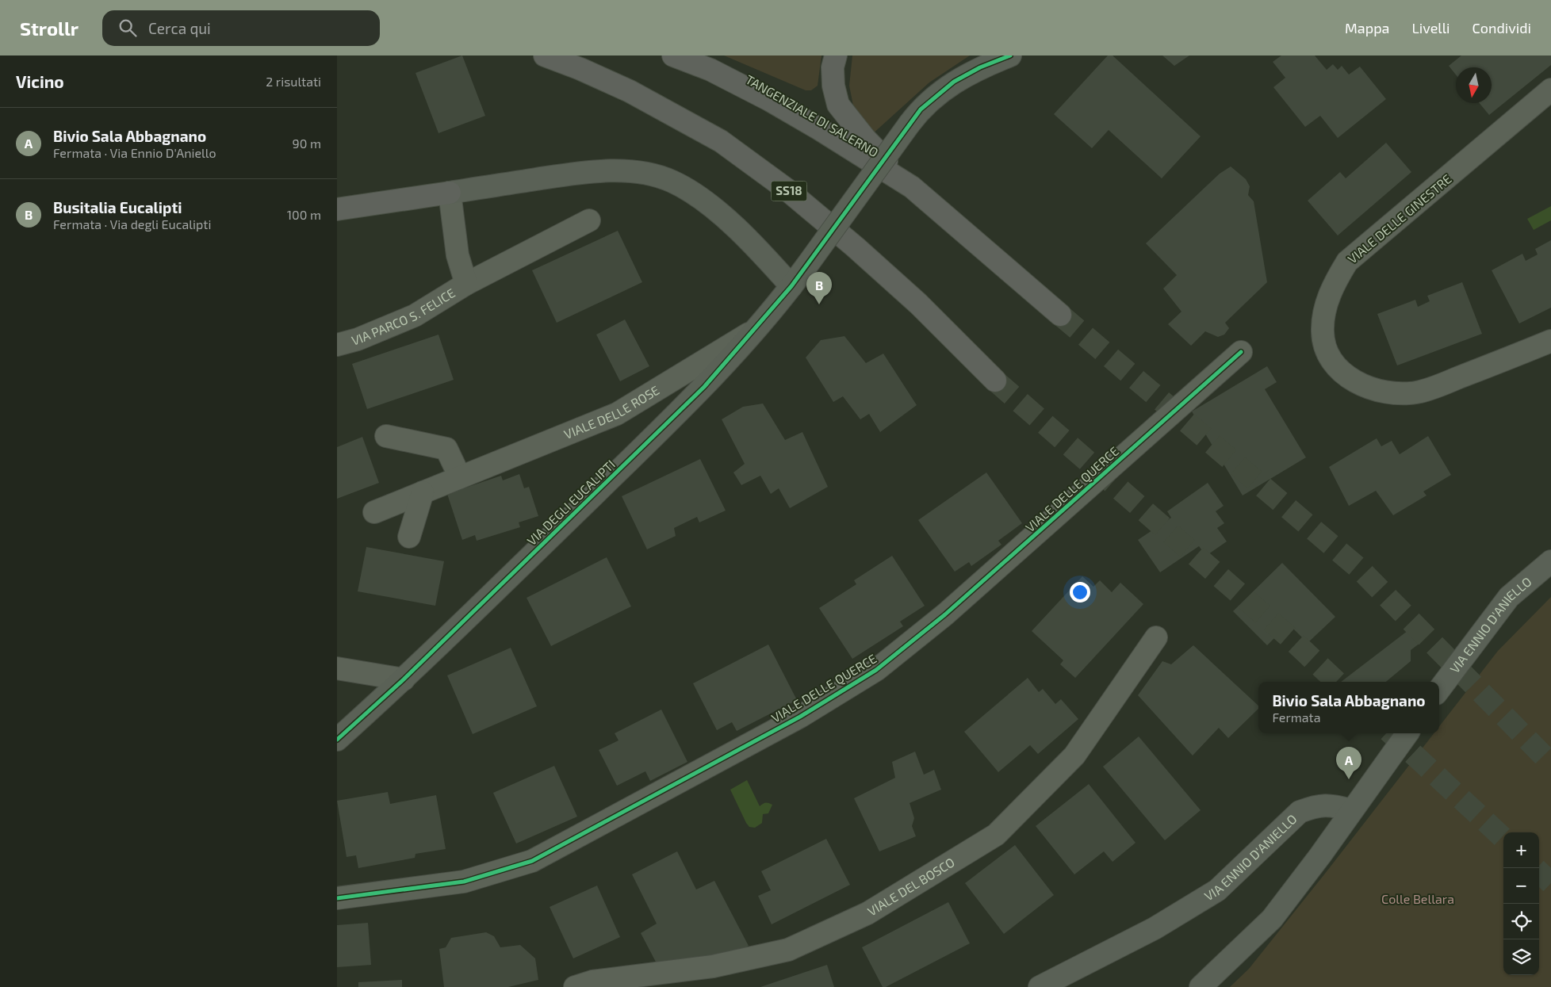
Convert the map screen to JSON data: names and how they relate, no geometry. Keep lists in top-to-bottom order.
{
  "streets": {
    "highway": ["TANGENZIALE DI SALERNO", "SS18"],
    "street": [
      "VIALE DELLE GINESTRE",
      "VIA PARCO S. FELICE",
      "VIALE DELLE ROSE",
      "VIALE DELLE QUERCE",
      "VIA DEGLI EUCALIPTI",
      "VIA ENNIO D'ANIELLO",
      "VIALE DEL BOSCO"
    ]
  },
  "crossings": [
    ["VIALE DELLE ROSE", "VIA DEGLI EUCALIPTI"]
  ],
  "parks": ["Colle Bellara"],
  "north": "bottom",
  "page": {
    "header": "Strollr",
    "search": "Cerca qui",
    "nav": ["Mappa", "Livelli", "Condividi"],
    "heading": ["Vicino", "2 risultati"],
    "list": [
      {
        "mark": "A",
        "name": "Bivio Sala Abbagnano",
        "note": "Fermata · Via Ennio D'Aniello",
        "value": "90 m"
      },
      {
        "mark": "B",
        "name": "Busitalia Eucalipti",
        "note": "Fermata · Via degli Eucalipti",
        "value": "100 m"
      }
    ],
    "pins": ["B", "A"],
    "popup": ["Bivio Sala Abbagnano", "Fermata"],
    "map_buttons": ["+", "−"]
  }
}
